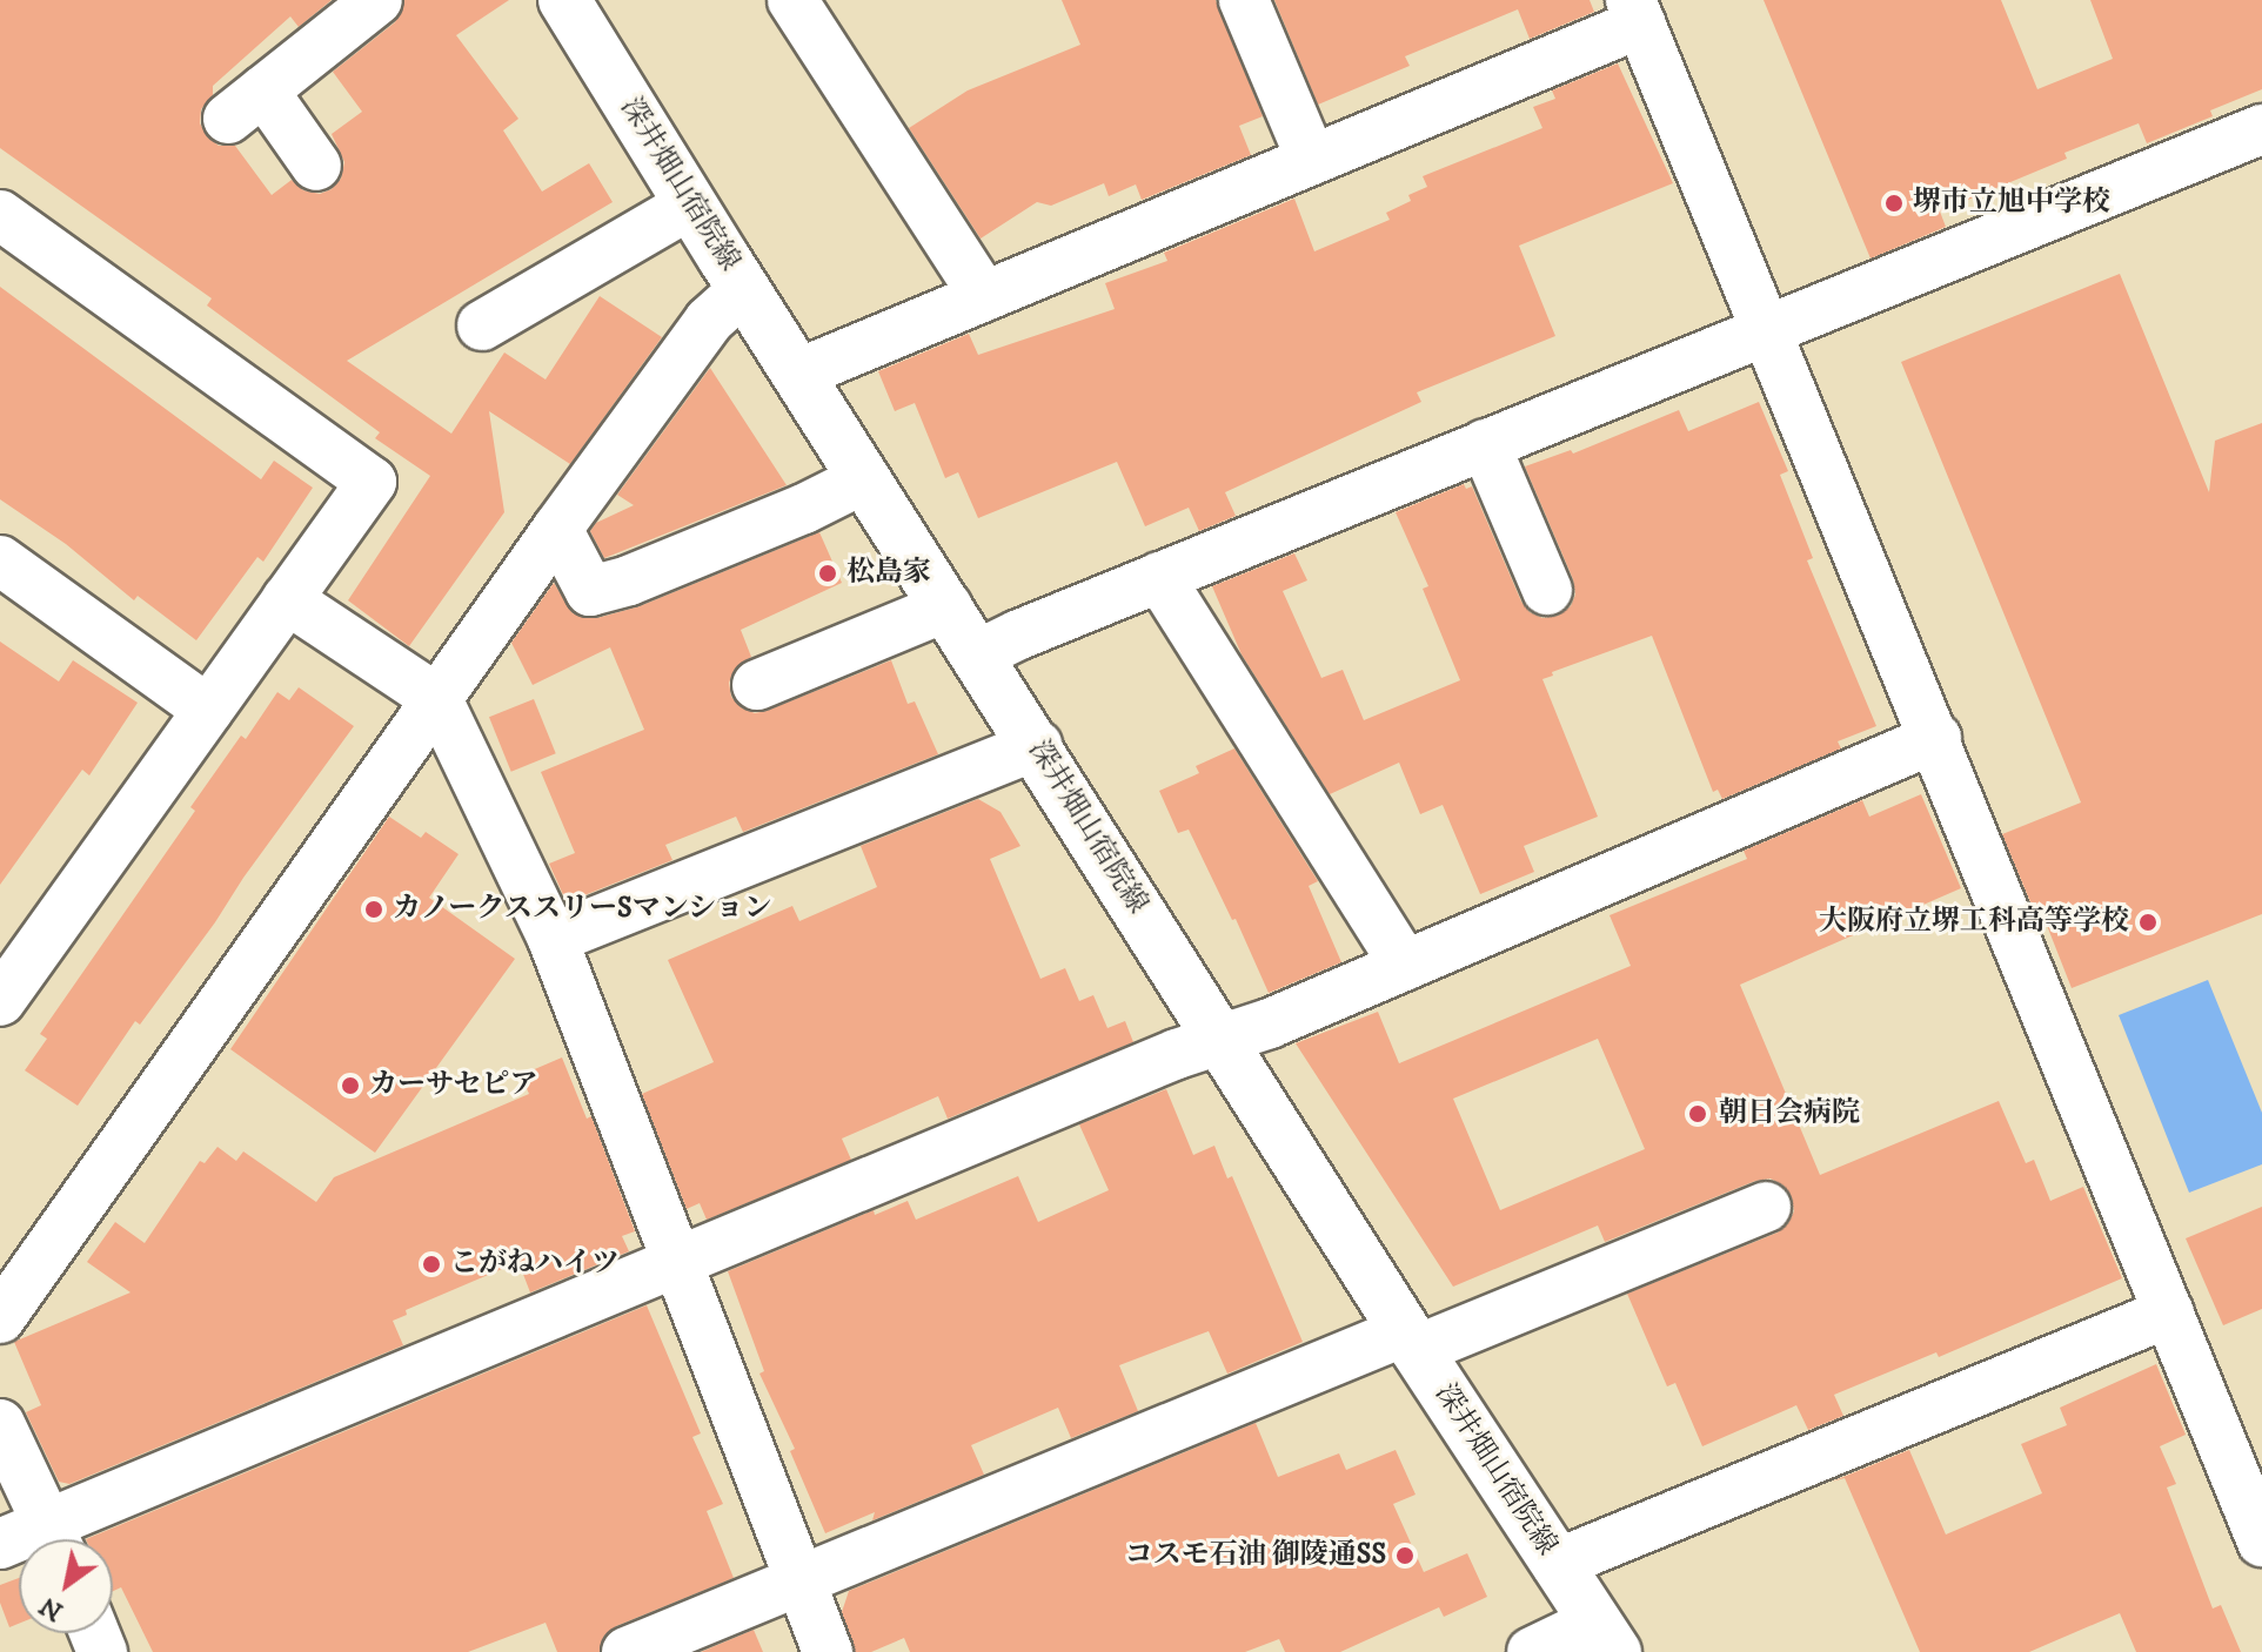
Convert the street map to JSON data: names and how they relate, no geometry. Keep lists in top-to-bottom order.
{
  "streets": {
    "main road": ["深井畑山宿院線"]
  },
  "places": [
    "堺市立旭中学校",
    "松島家",
    "カノークススリーSマンション",
    "大阪府立堺工科高等学校",
    "カーサセピア",
    "朝日会病院",
    "こがねハイツ",
    "コスモ石油 御陵通SS"
  ],
  "north": "bottom left"
}
